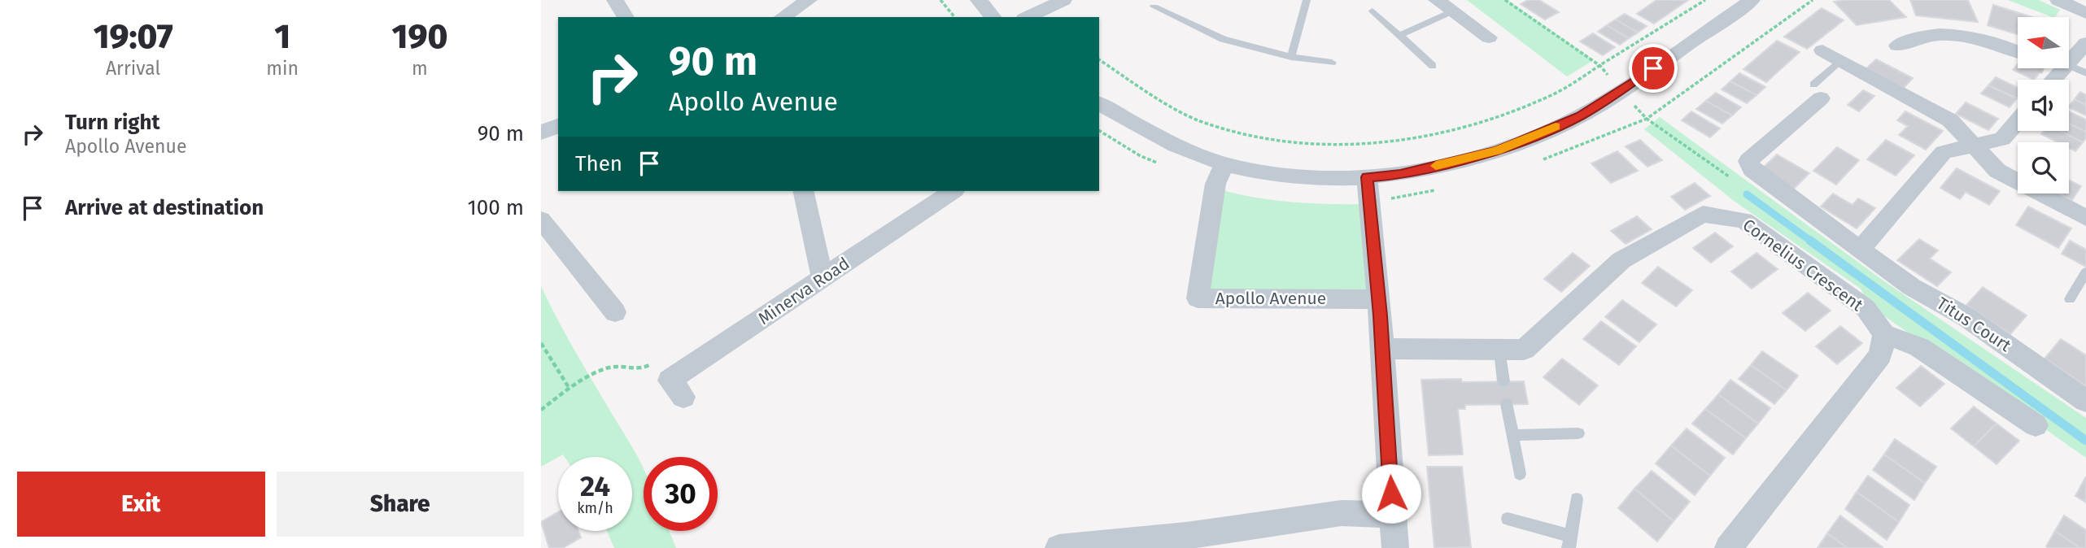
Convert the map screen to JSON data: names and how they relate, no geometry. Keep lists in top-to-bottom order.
{
  "streets": {
    "street": [
      "Cornelius Crescent",
      "Minerva Road",
      "Apollo Avenue",
      "Titus Court"
    ]
  },
  "north": "left",
  "page": {
    "eta": [
      "19:07",
      "Arrival",
      "1",
      "min",
      "190",
      "m"
    ],
    "turn": ["90 m", "Apollo Avenue"],
    "list": [
      {
        "name": "Turn right",
        "note": "Apollo Avenue",
        "value": "90 m"
      },
      {
        "name": "Arrive at destination",
        "value": "100 m"
      }
    ],
    "then": "Then",
    "speed": "24 km/h",
    "limit": "30",
    "buttons": ["Exit", "Share"]
  }
}
